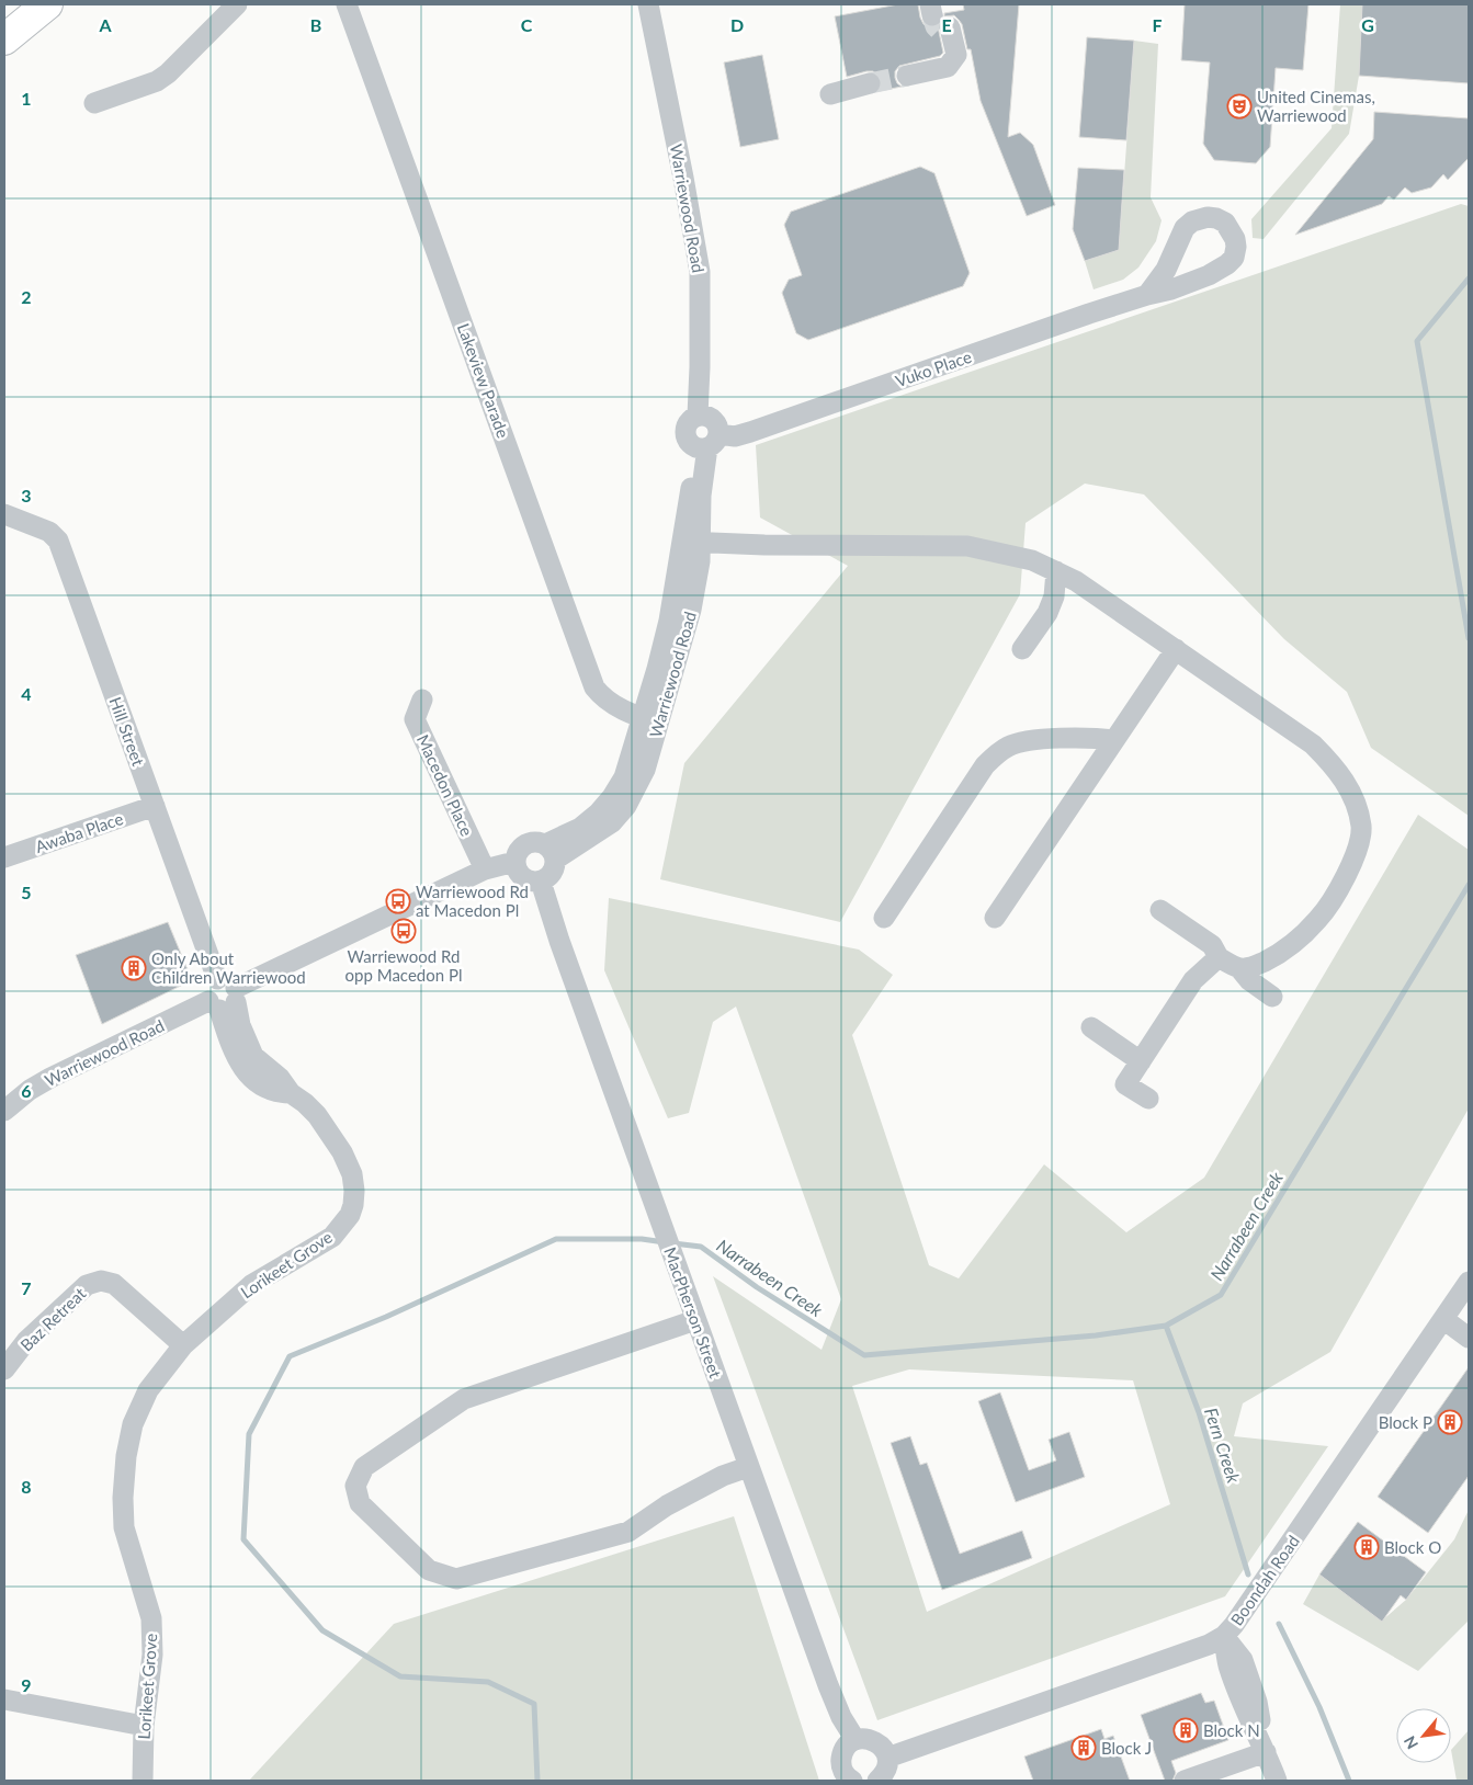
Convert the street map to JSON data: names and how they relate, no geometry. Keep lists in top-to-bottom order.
{
  "streets": {
    "street": [
      "Warriewood Road",
      "Vuko Place",
      "Lakeview Parade",
      "Hill Street",
      "Macedon Place",
      "Awaba Place",
      "Lorikeet Grove",
      "MacPherson Street",
      "Baz Retreat",
      "Boondah Road"
    ]
  },
  "crossings": [
    ["Warriewood Road", "Vuko Place"],
    ["Warriewood Road", "Lakeview Parade"],
    ["Warriewood Road", "Hill Street"],
    ["Warriewood Road", "Macedon Place"],
    ["Warriewood Road", "Lorikeet Grove"],
    ["Warriewood Road", "MacPherson Street"],
    ["Hill Street", "Awaba Place"],
    ["Hill Street", "Lorikeet Grove"],
    ["Lorikeet Grove", "Baz Retreat"]
  ],
  "water": ["Narrabeen Creek", "Fern Creek"],
  "places": {
    "theatre": ["United Cinemas, Warriewood"],
    "bus stop": ["Warriewood Rd at Macedon Pl", "Warriewood Rd opp Macedon Pl"],
    "building": [
      "Only About Children Warriewood",
      "Block P",
      "Block O",
      "Block N",
      "Block J"
    ]
  },
  "north": "bottom left",
  "grid": {
    "columns": [
      "A",
      "B",
      "C",
      "D",
      "E",
      "F",
      "G"
    ],
    "rows": [
      "1",
      "2",
      "3",
      "4",
      "5",
      "6",
      "7",
      "8",
      "9"
    ]
  }
}
